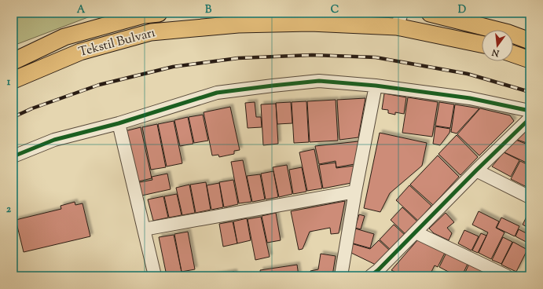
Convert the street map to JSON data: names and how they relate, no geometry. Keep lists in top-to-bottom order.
{
  "streets": {
    "main road": ["Tekstil Bulvarı"]
  },
  "north": "bottom",
  "grid": {
    "columns": [
      "A",
      "B",
      "C",
      "D"
    ],
    "rows": ["1", "2"]
  }
}
